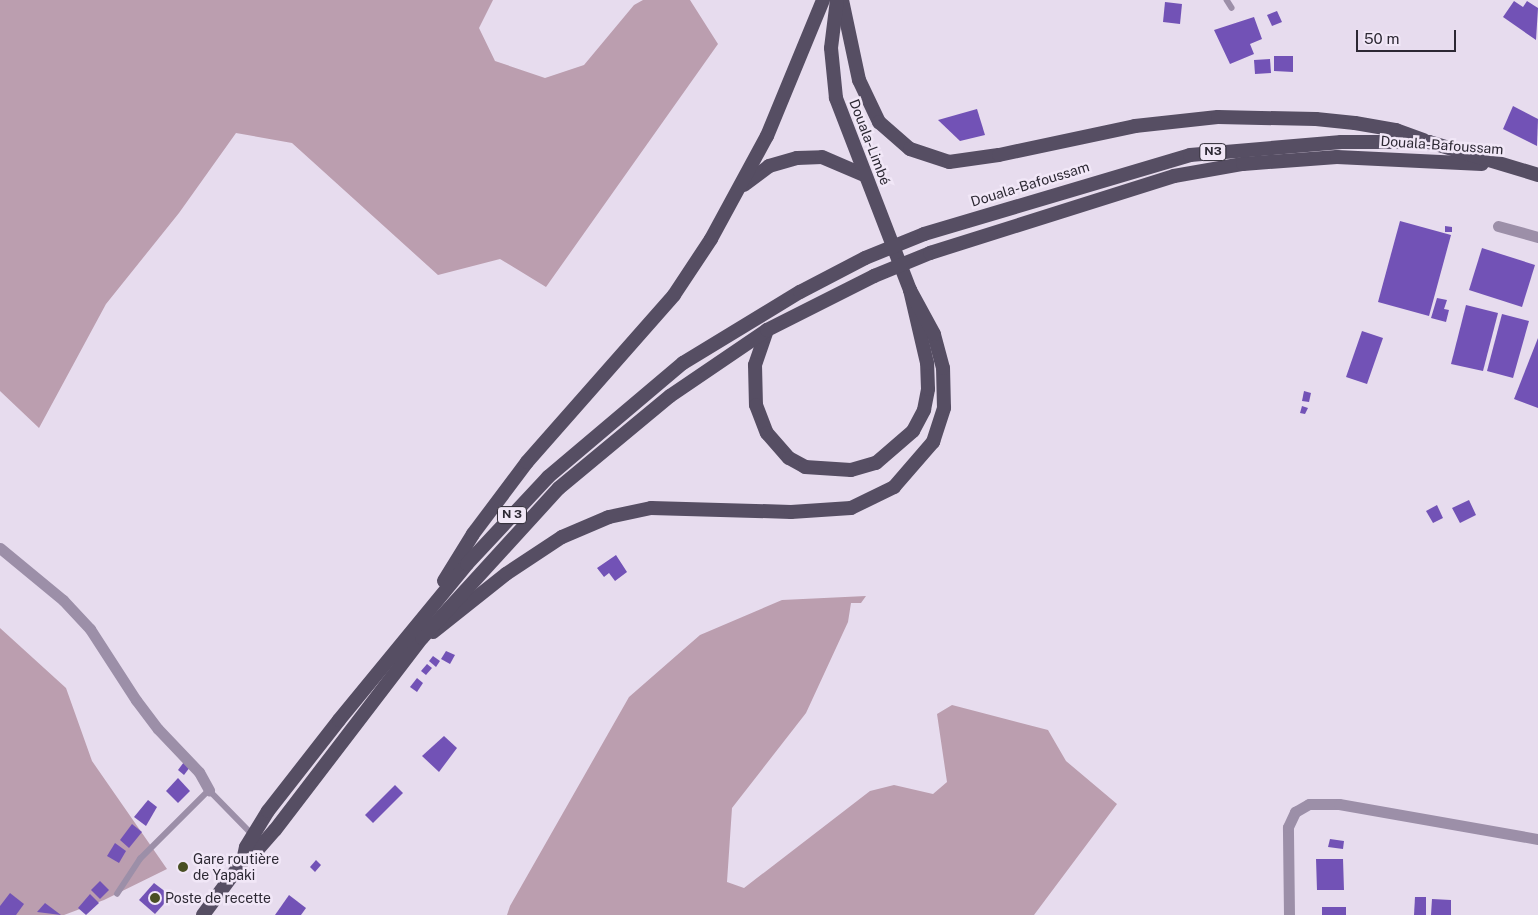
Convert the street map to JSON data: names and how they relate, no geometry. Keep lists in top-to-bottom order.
{
  "streets": {
    "highway": [
      "Douala-Limbé",
      "Douala-Bafoussam",
      "N3",
      "N 3"
    ]
  },
  "crossings": [
    ["Douala-Bafoussam", "N 3"]
  ],
  "places": ["Gare routière de Yapaki", "Poste de recette"],
  "scale_bar": "50 m"
}
